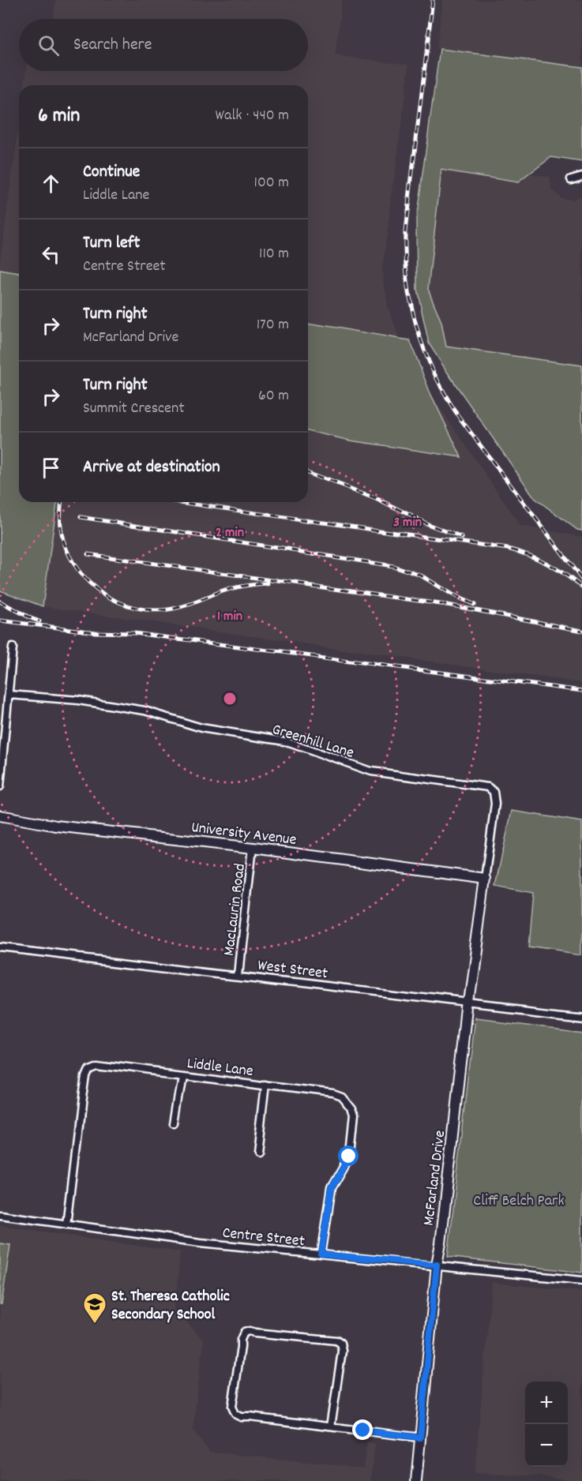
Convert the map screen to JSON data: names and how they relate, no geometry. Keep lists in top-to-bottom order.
{
  "streets": {
    "street": [
      "Greenhill Lane",
      "University Avenue",
      "MacLaurin Road",
      "West Street",
      "Liddle Lane",
      "McFarland Drive",
      "Centre Street"
    ]
  },
  "crossings": [
    ["Greenhill Lane", "University Avenue"],
    ["Greenhill Lane", "McFarland Drive"],
    ["University Avenue", "MacLaurin Road"],
    ["University Avenue", "McFarland Drive"],
    ["MacLaurin Road", "West Street"],
    ["West Street", "McFarland Drive"],
    ["Liddle Lane", "Centre Street"],
    ["McFarland Drive", "Centre Street"]
  ],
  "parks": ["Cliff Belch Park"],
  "places": {
    "school or university": ["St. Theresa Catholic Secondary School"]
  },
  "page": {
    "search": "Search here",
    "heading": ["6 min", "Walk · 440 m"],
    "list": [
      ["Continue", "Liddle Lane", "100 m"],
      ["Turn left", "Centre Street", "110 m"],
      ["Turn right", "McFarland Drive", "170 m"],
      ["Turn right", "Summit Crescent", "60 m"],
      "Arrive at destination"
    ],
    "map_buttons": ["+", "−"]
  },
  "rings": ["3 min", "2 min", "1 min"]
}
